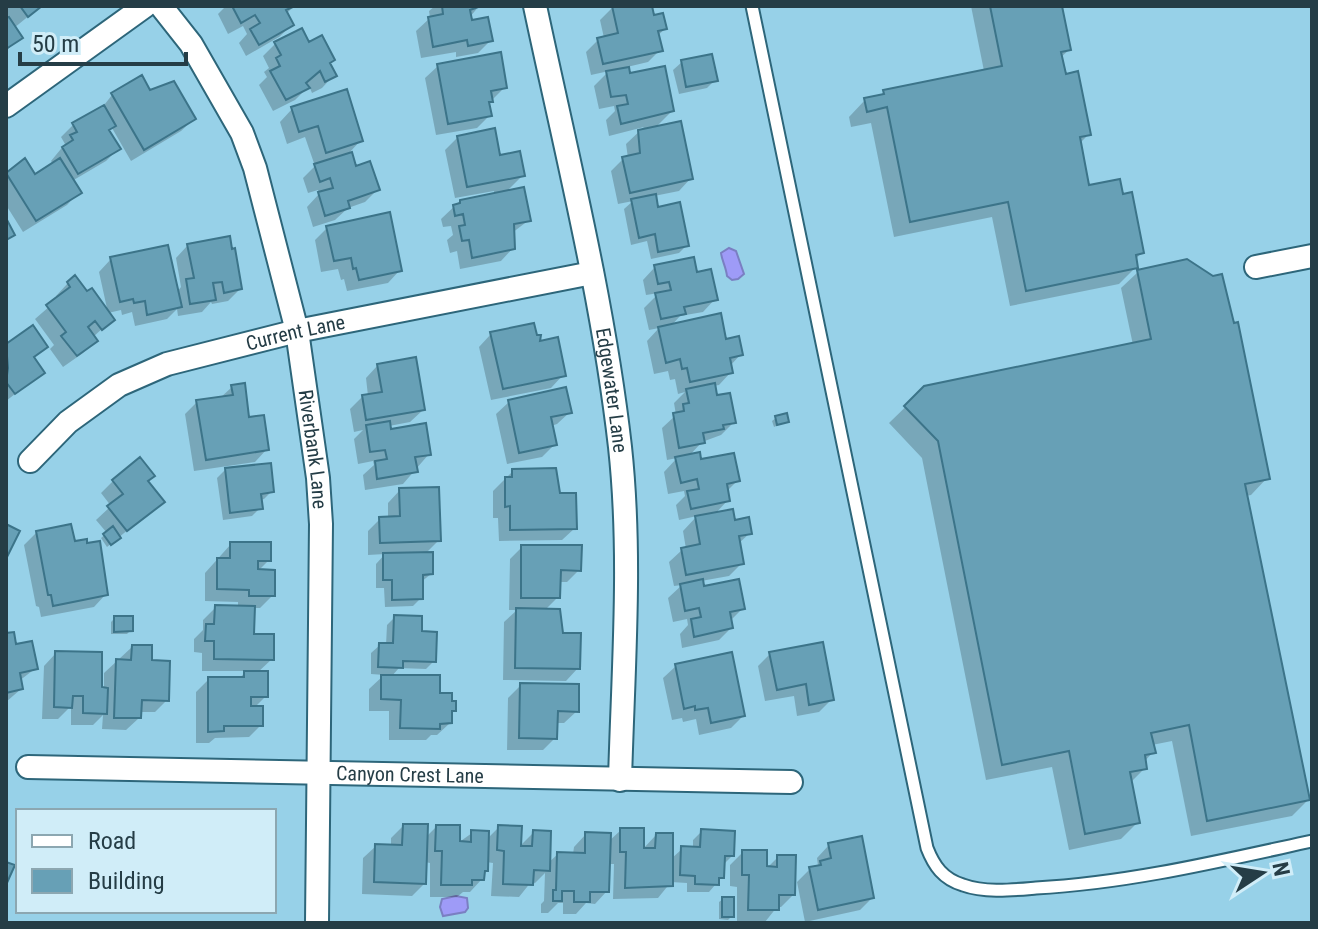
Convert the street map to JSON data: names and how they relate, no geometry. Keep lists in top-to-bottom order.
{
  "streets": {
    "street": [
      "Current Lane",
      "Edgewater Lane",
      "Riverbank Lane",
      "Canyon Crest Lane"
    ]
  },
  "crossings": [
    ["Current Lane", "Edgewater Lane"],
    ["Current Lane", "Riverbank Lane"],
    ["Edgewater Lane", "Canyon Crest Lane"],
    ["Riverbank Lane", "Canyon Crest Lane"]
  ],
  "legend": ["Road", "Building"],
  "scale_bar": "50 m",
  "north": "right"
}
